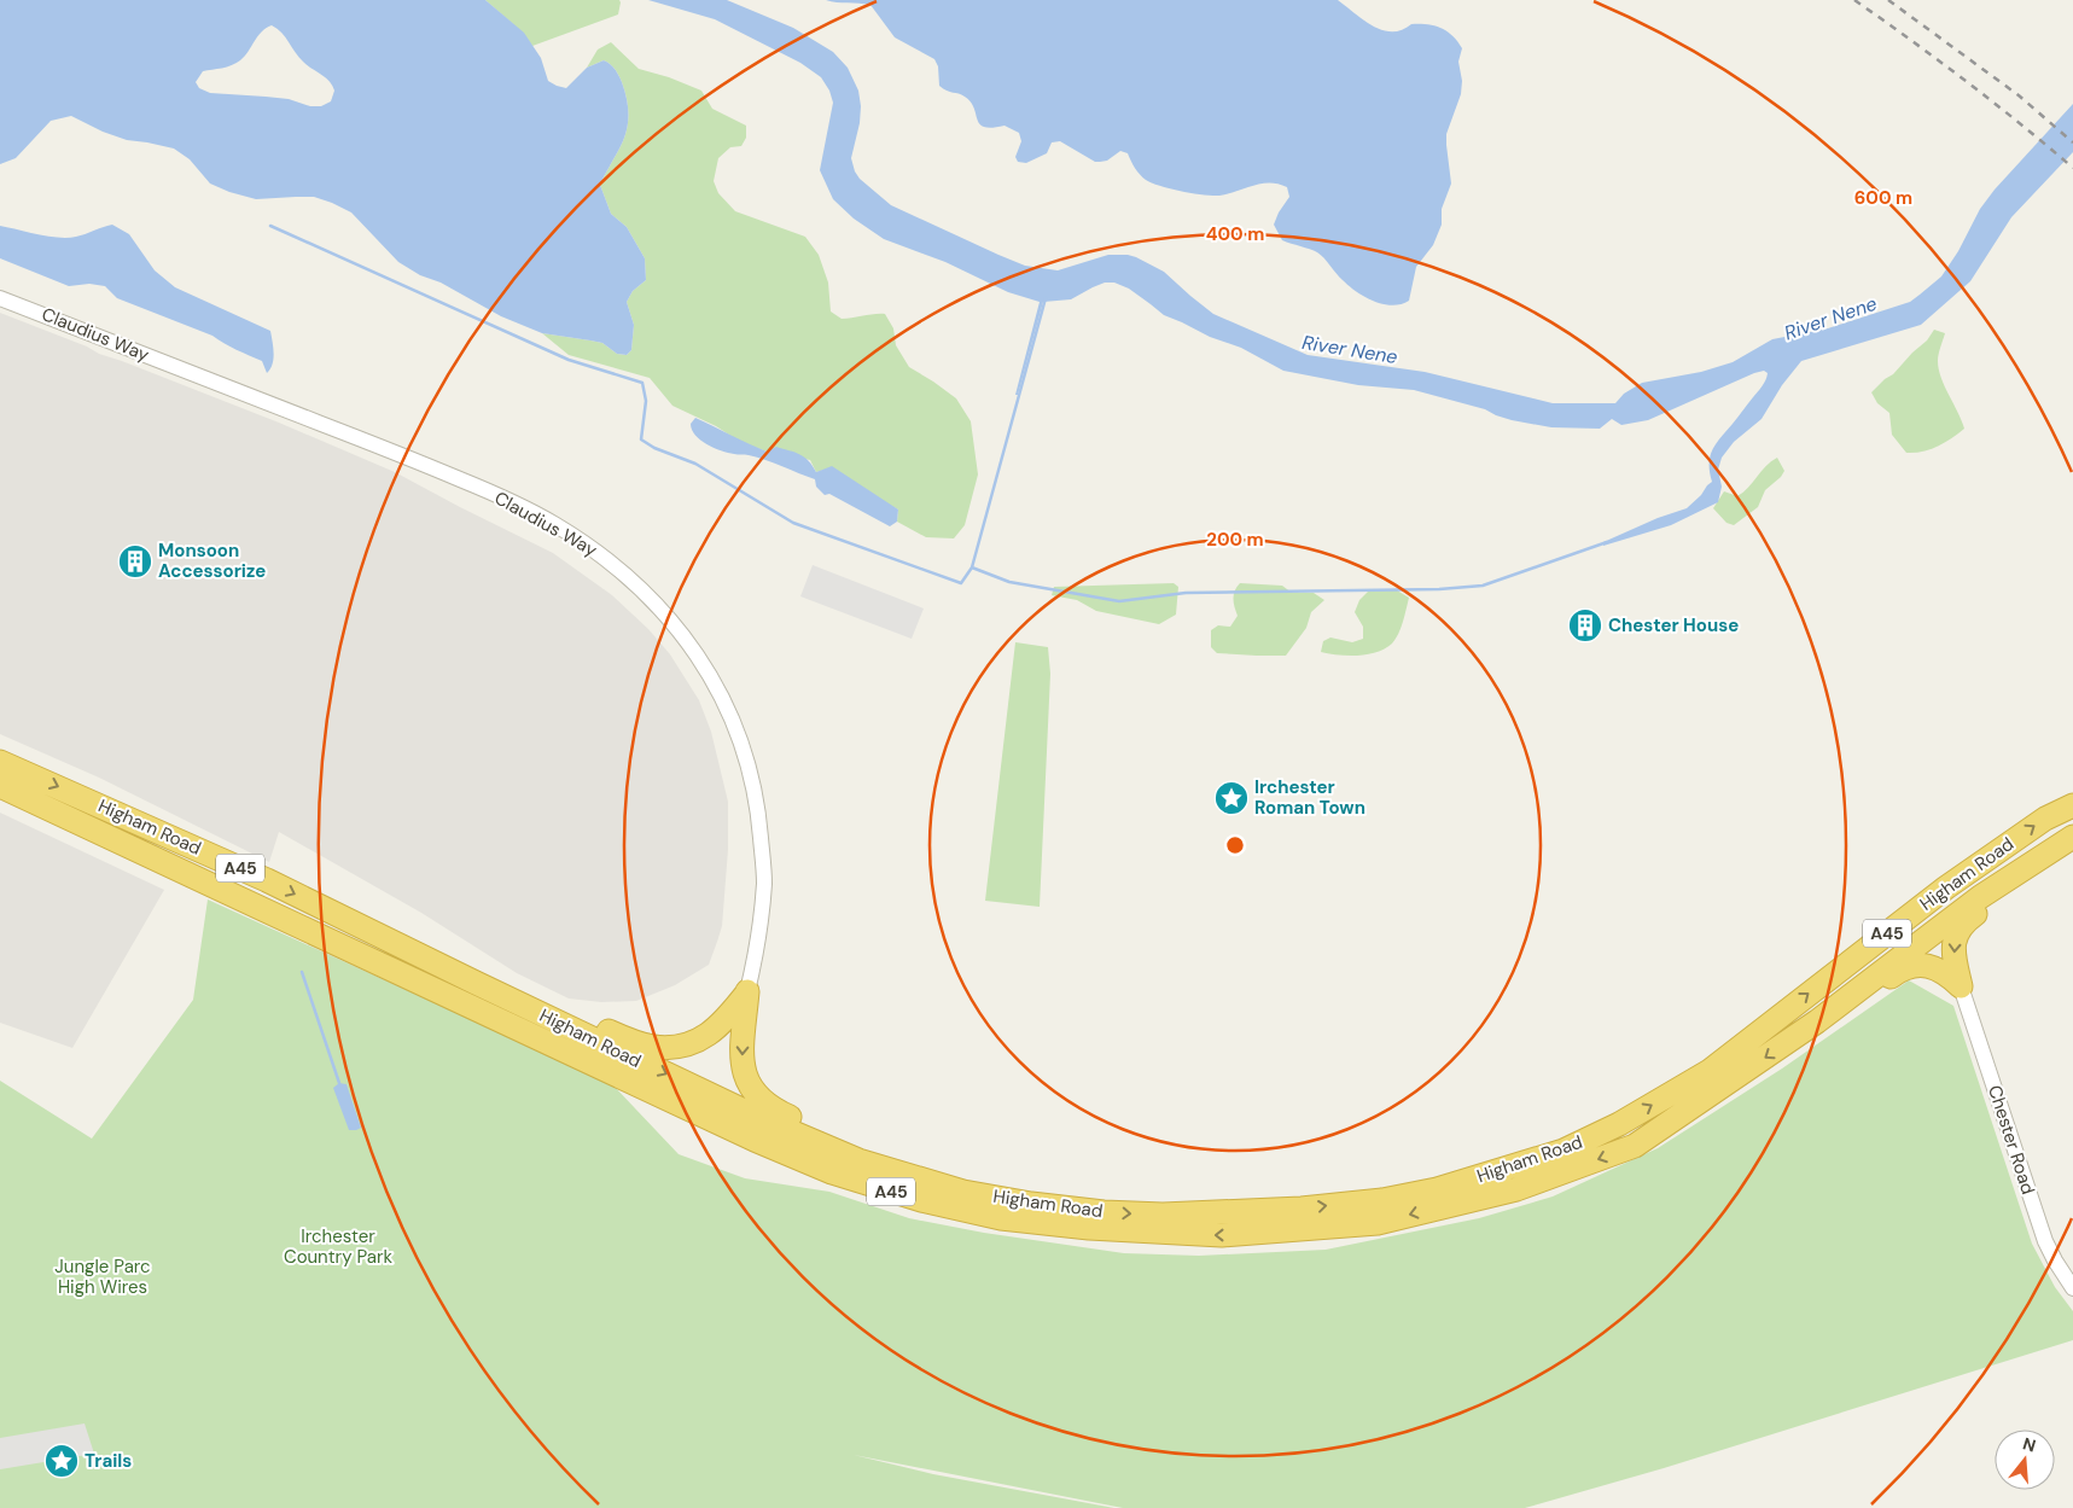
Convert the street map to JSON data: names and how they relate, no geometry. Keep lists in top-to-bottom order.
{
  "streets": {
    "highway": ["Higham Road", "A45"],
    "street": ["Claudius Way", "Chester Road"]
  },
  "water": ["River Nene"],
  "parks": ["Irchester Country Park", "Jungle Parc High Wires"],
  "places": {
    "building": ["Monsoon Accessorize", "Chester House"],
    "place": ["Irchester Roman Town", "Trails"]
  },
  "north": "top",
  "rings": ["600 m", "400 m", "200 m"]
}
